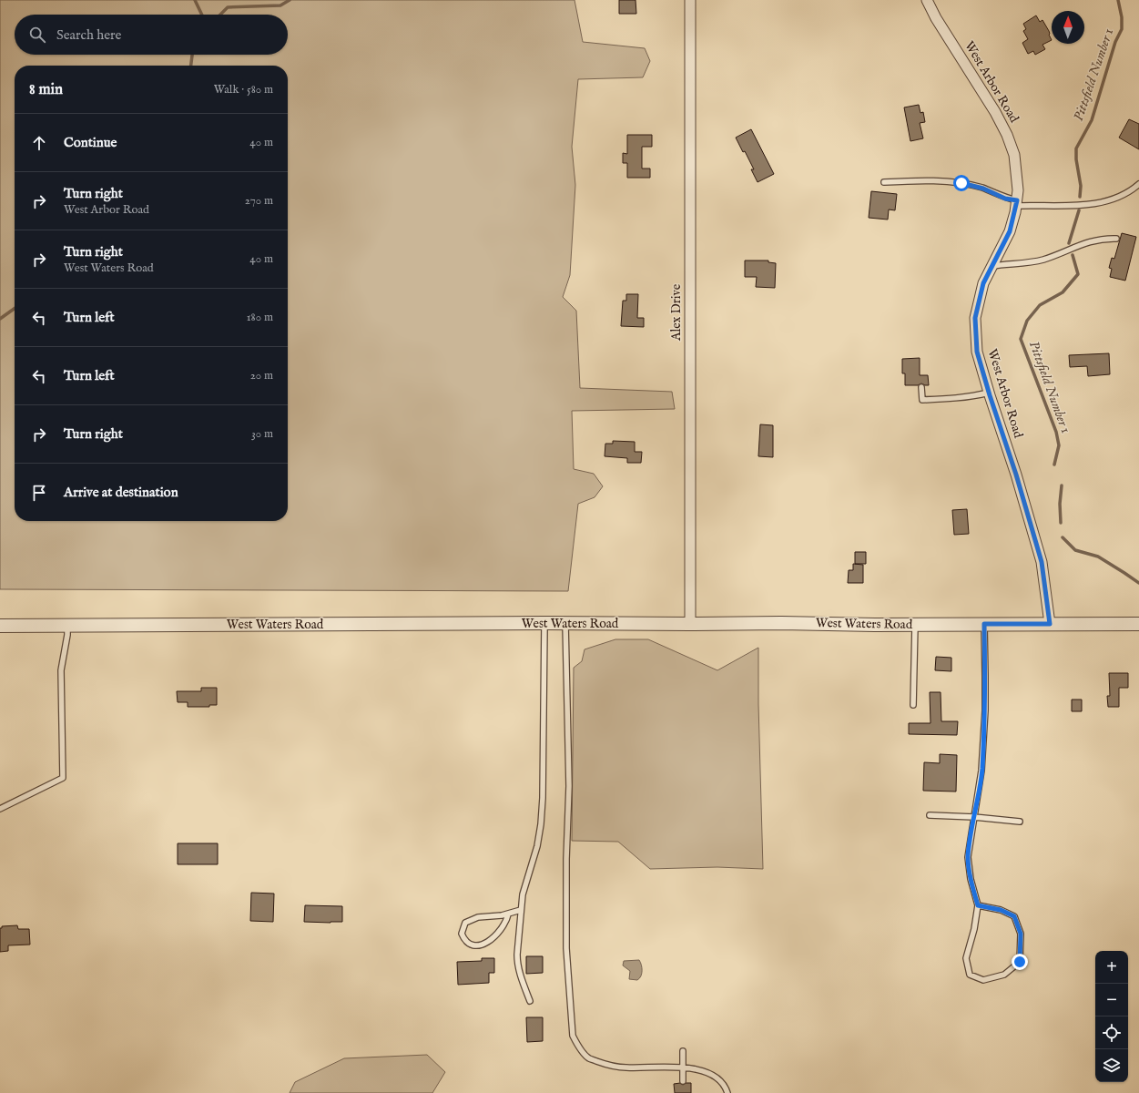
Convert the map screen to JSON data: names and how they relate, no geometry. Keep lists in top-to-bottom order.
{
  "streets": {
    "street": ["West Arbor Road", "Alex Drive", "West Waters Road"]
  },
  "crossings": [
    ["West Arbor Road", "West Waters Road"],
    ["Alex Drive", "West Waters Road"]
  ],
  "water": ["Pittsfield Number 1"],
  "north": "top",
  "page": {
    "search": "Search here",
    "heading": ["8 min", "Walk · 580 m"],
    "list": [
      ["Continue", "40 m"],
      ["Turn right", "West Arbor Road", "270 m"],
      ["Turn right", "West Waters Road", "40 m"],
      ["Turn left", "180 m"],
      ["Turn left", "20 m"],
      ["Turn right", "30 m"],
      "Arrive at destination"
    ],
    "map_buttons": ["+", "−"]
  }
}
